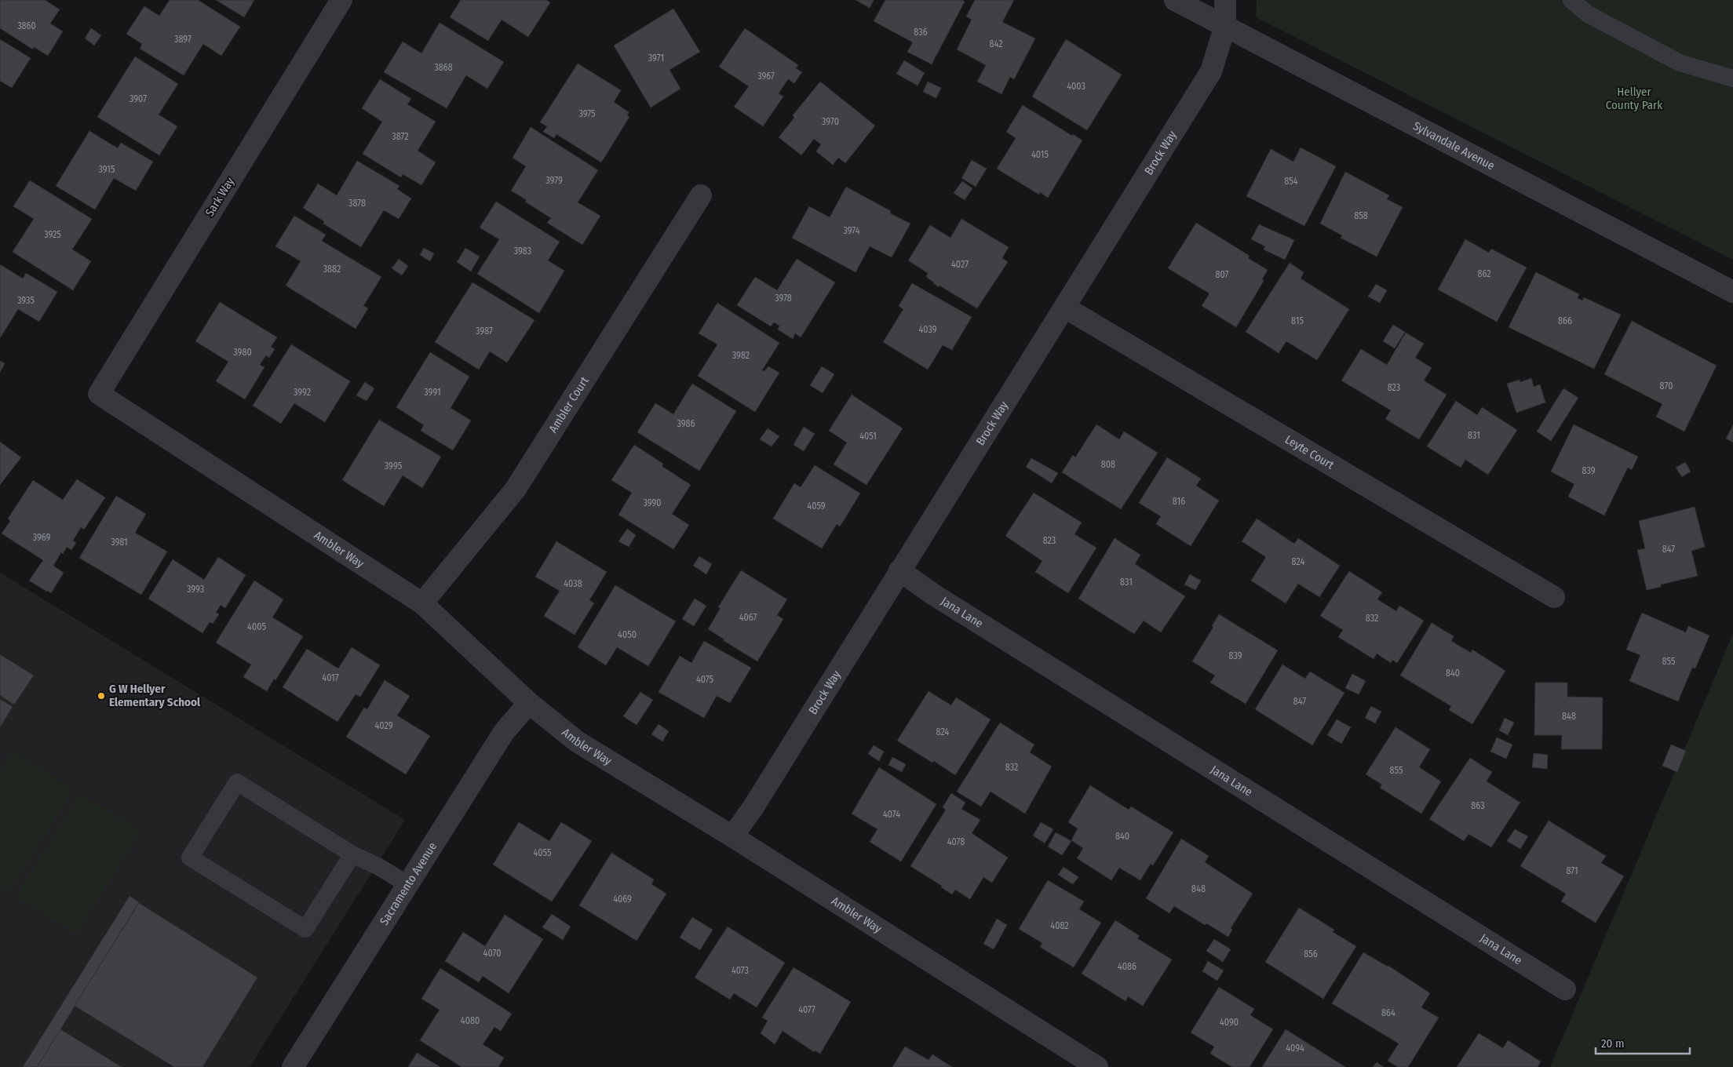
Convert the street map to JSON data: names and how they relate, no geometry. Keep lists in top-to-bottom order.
{
  "streets": {
    "street": [
      "Sylvandale Avenue",
      "Brock Way",
      "Sark Way",
      "Ambler Court",
      "Leyte Court",
      "Ambler Way",
      "Jana Lane",
      "Sacramento Avenue"
    ]
  },
  "crossings": [
    ["Sylvandale Avenue", "Brock Way"],
    ["Brock Way", "Leyte Court"],
    ["Brock Way", "Ambler Way"],
    ["Brock Way", "Jana Lane"],
    ["Sark Way", "Ambler Way"],
    ["Ambler Court", "Ambler Way"],
    ["Ambler Way", "Sacramento Avenue"]
  ],
  "parks": ["Hellyer County Park"],
  "places": ["G W Hellyer Elementary School"],
  "house_numbers": [
    "3860",
    "836",
    "3897",
    "842",
    "3971",
    "3868",
    "3967",
    "4003",
    "3907",
    "3975",
    "3970",
    "3872",
    "4015",
    "3915",
    "3979",
    "854",
    "3878",
    "858",
    "3974",
    "3925",
    "3983",
    "4027",
    "3882",
    "862",
    "807",
    "3978",
    "3935",
    "815",
    "866",
    "4039",
    "3987",
    "3980",
    "3982",
    "870",
    "823",
    "3992",
    "3991",
    "3986",
    "831",
    "4051",
    "808",
    "3995",
    "839",
    "816",
    "3990",
    "4059",
    "3969",
    "823",
    "3981",
    "847",
    "824",
    "831",
    "4038",
    "3993",
    "4067",
    "832",
    "4005",
    "4050",
    "839",
    "855",
    "840",
    "4017",
    "4075",
    "847",
    "848",
    "4029",
    "824",
    "832",
    "855",
    "863",
    "4074",
    "840",
    "4078",
    "4055",
    "871",
    "848",
    "4069",
    "4082",
    "4070",
    "856",
    "4086",
    "4073",
    "4077",
    "864",
    "4080",
    "4090",
    "4094"
  ],
  "scale_bar": "20 m"
}
